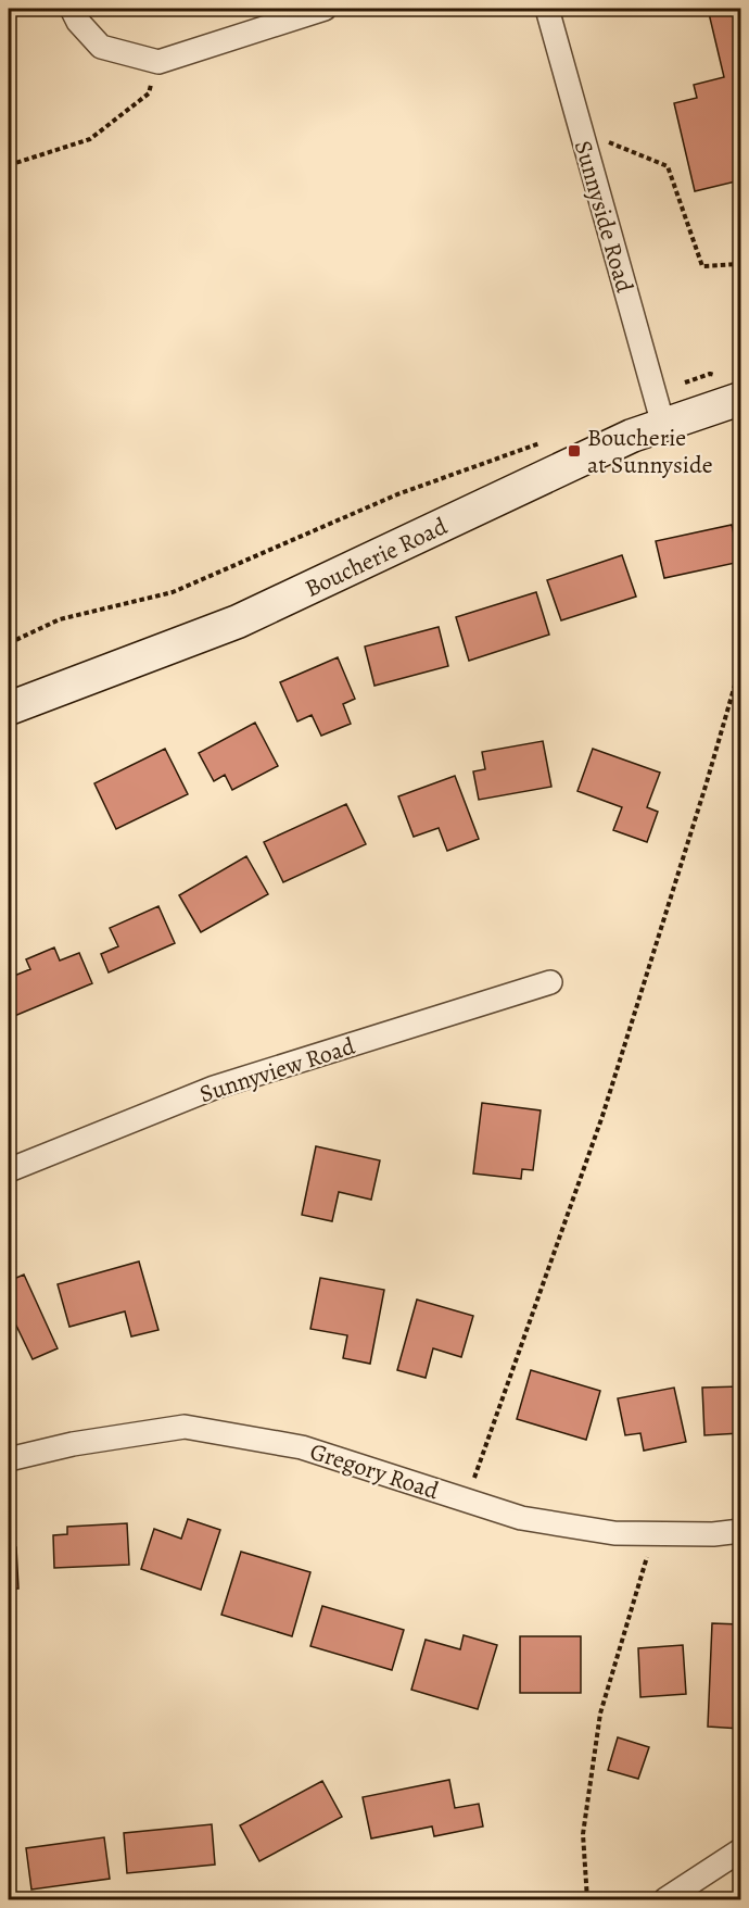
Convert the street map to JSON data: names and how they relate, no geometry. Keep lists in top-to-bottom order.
{
  "streets": {
    "main road": ["Boucherie Road"],
    "street": ["Sunnyside Road", "Sunnyview Road", "Gregory Road"]
  },
  "crossings": [
    ["Sunnyside Road", "Boucherie Road"]
  ],
  "places": {
    "transit": ["Boucherie at Sunnyside"]
  }
}
